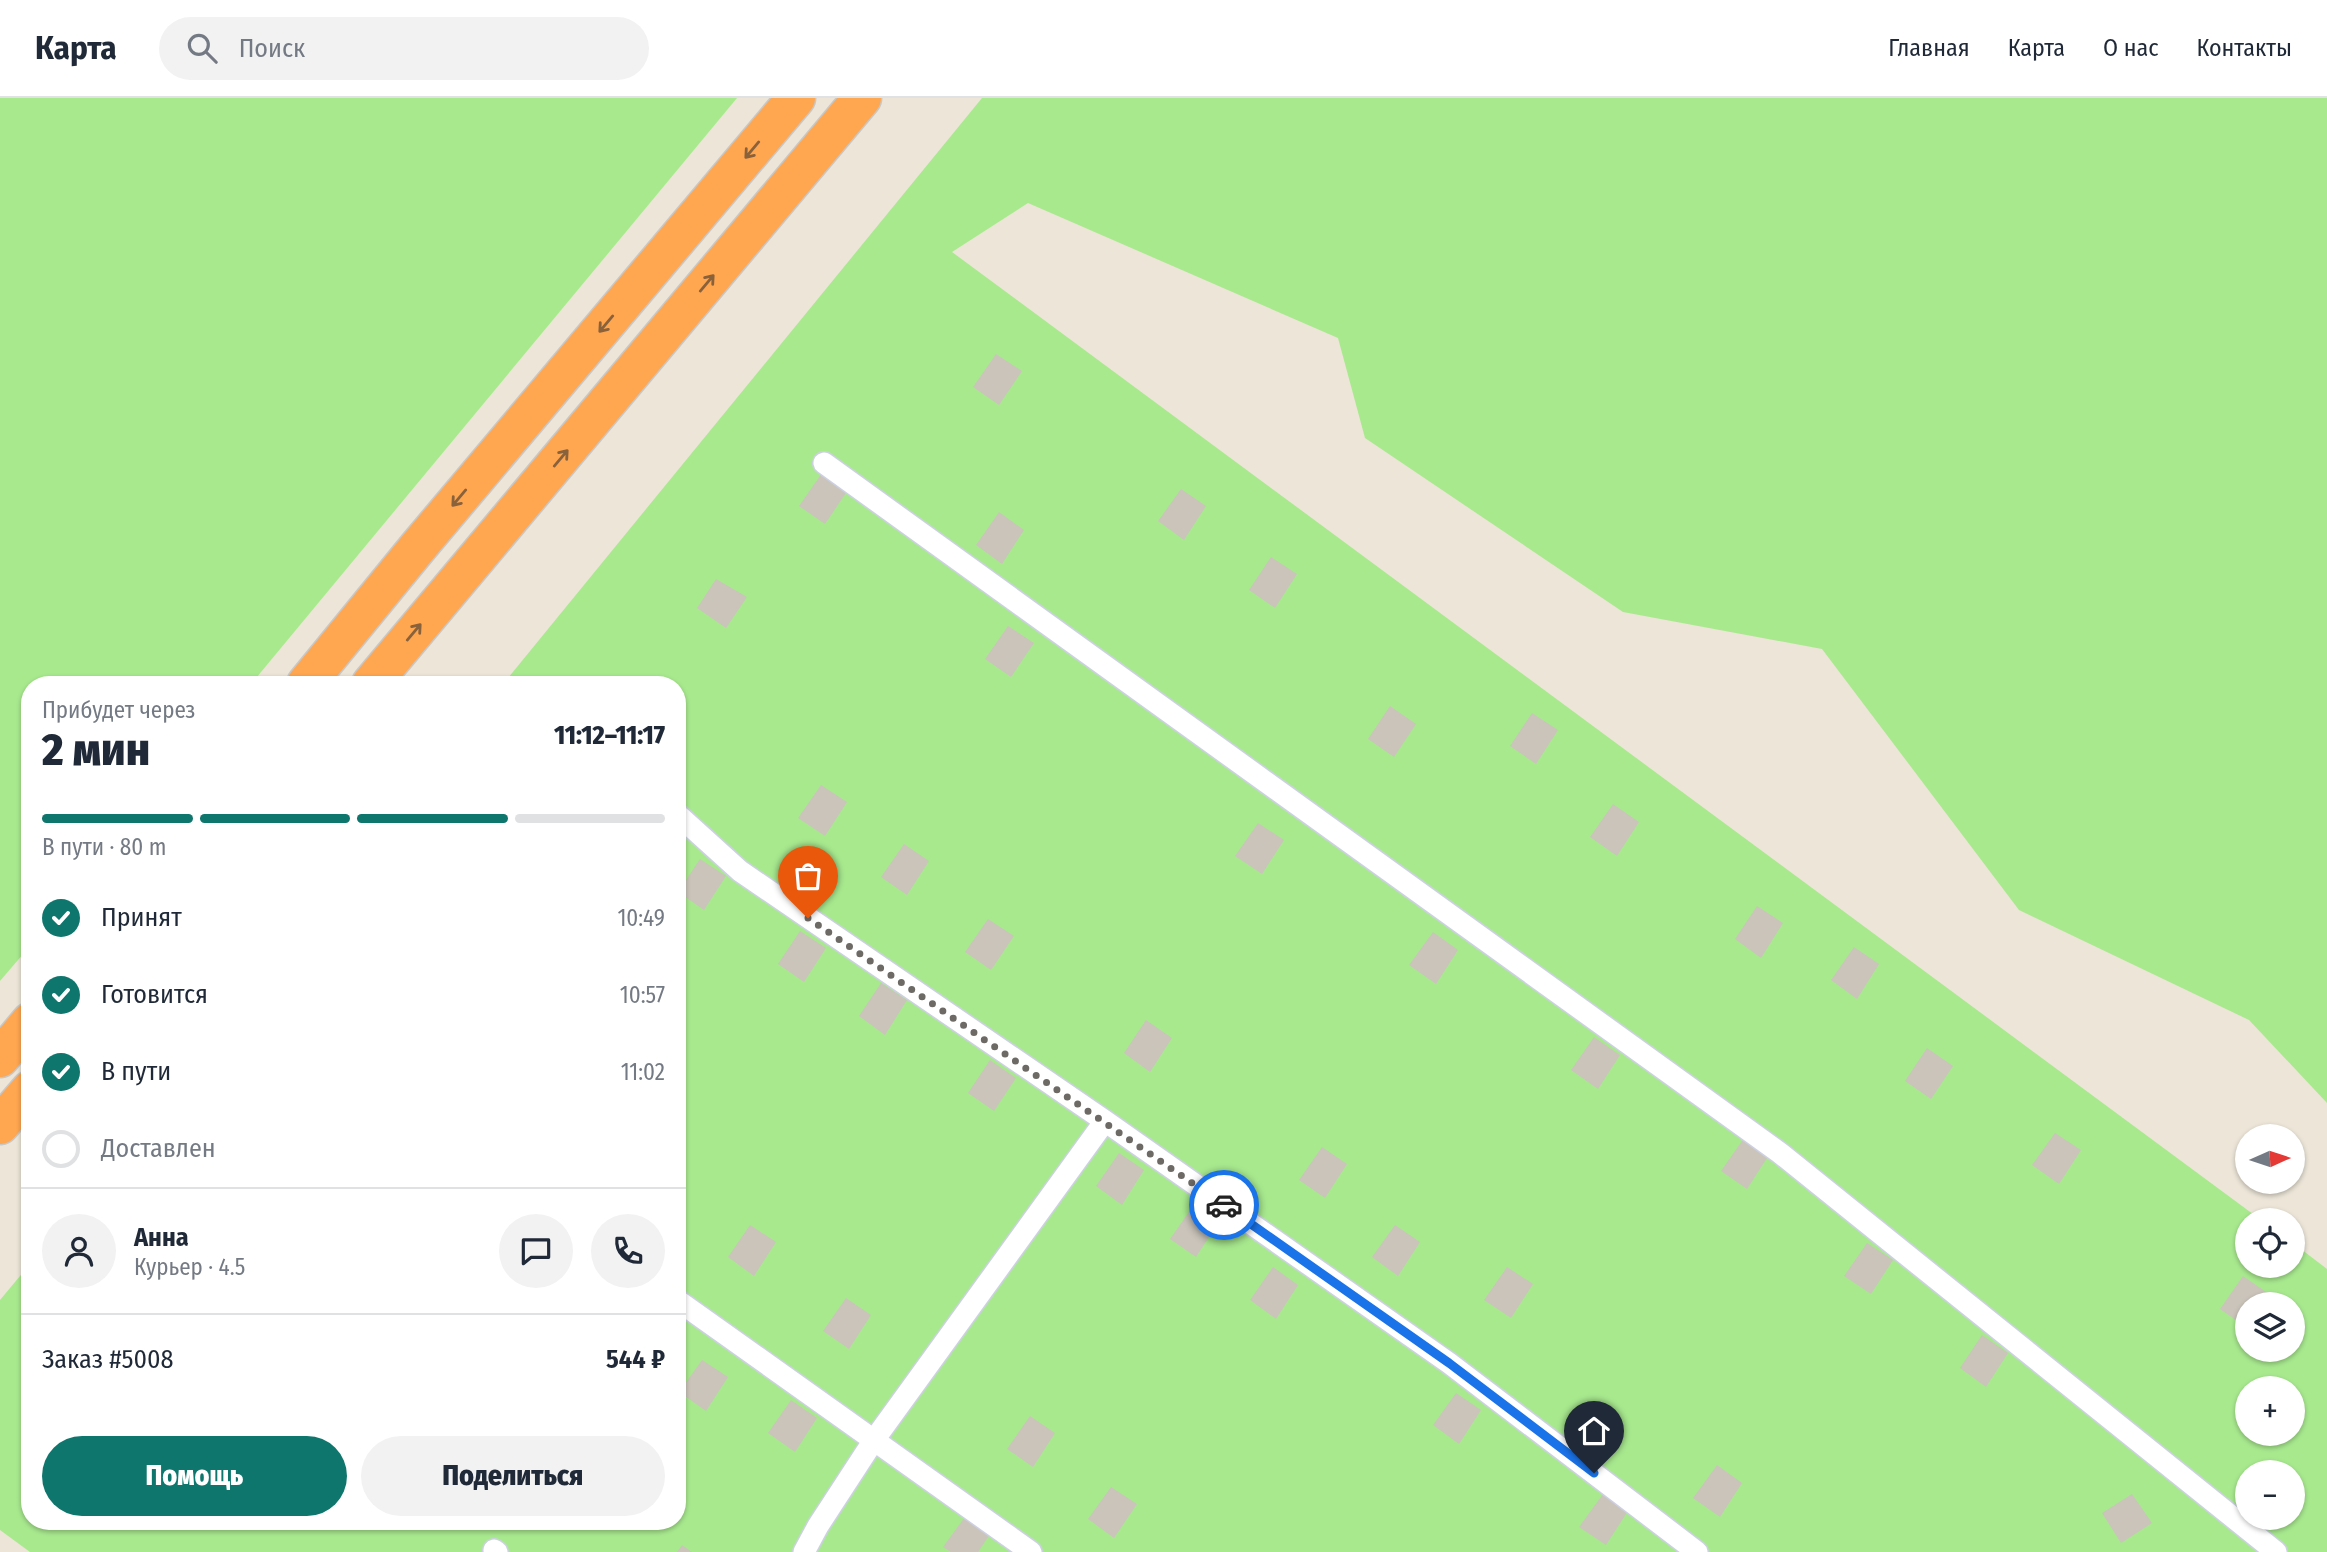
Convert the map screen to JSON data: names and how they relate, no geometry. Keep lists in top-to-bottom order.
{
  "north": "right",
  "page": {
    "header": "Карта",
    "search": "Поиск",
    "nav": [
      "Главная",
      "Карта",
      "О нас",
      "Контакты"
    ],
    "heading": ["2 мин", "Прибудет через", "11:12–11:17"],
    "panel": [
      "Анна",
      "Курьер · 4.5",
      "Заказ #5008",
      "544 ₽"
    ],
    "bar": "В пути · 80 m",
    "list": [
      ["Принят", "10:49"],
      ["Готовится", "10:57"],
      ["В пути", "11:02"],
      "Доставлен"
    ],
    "map_buttons": ["+", "−"],
    "buttons": ["Помощь", "Поделиться"]
  }
}
